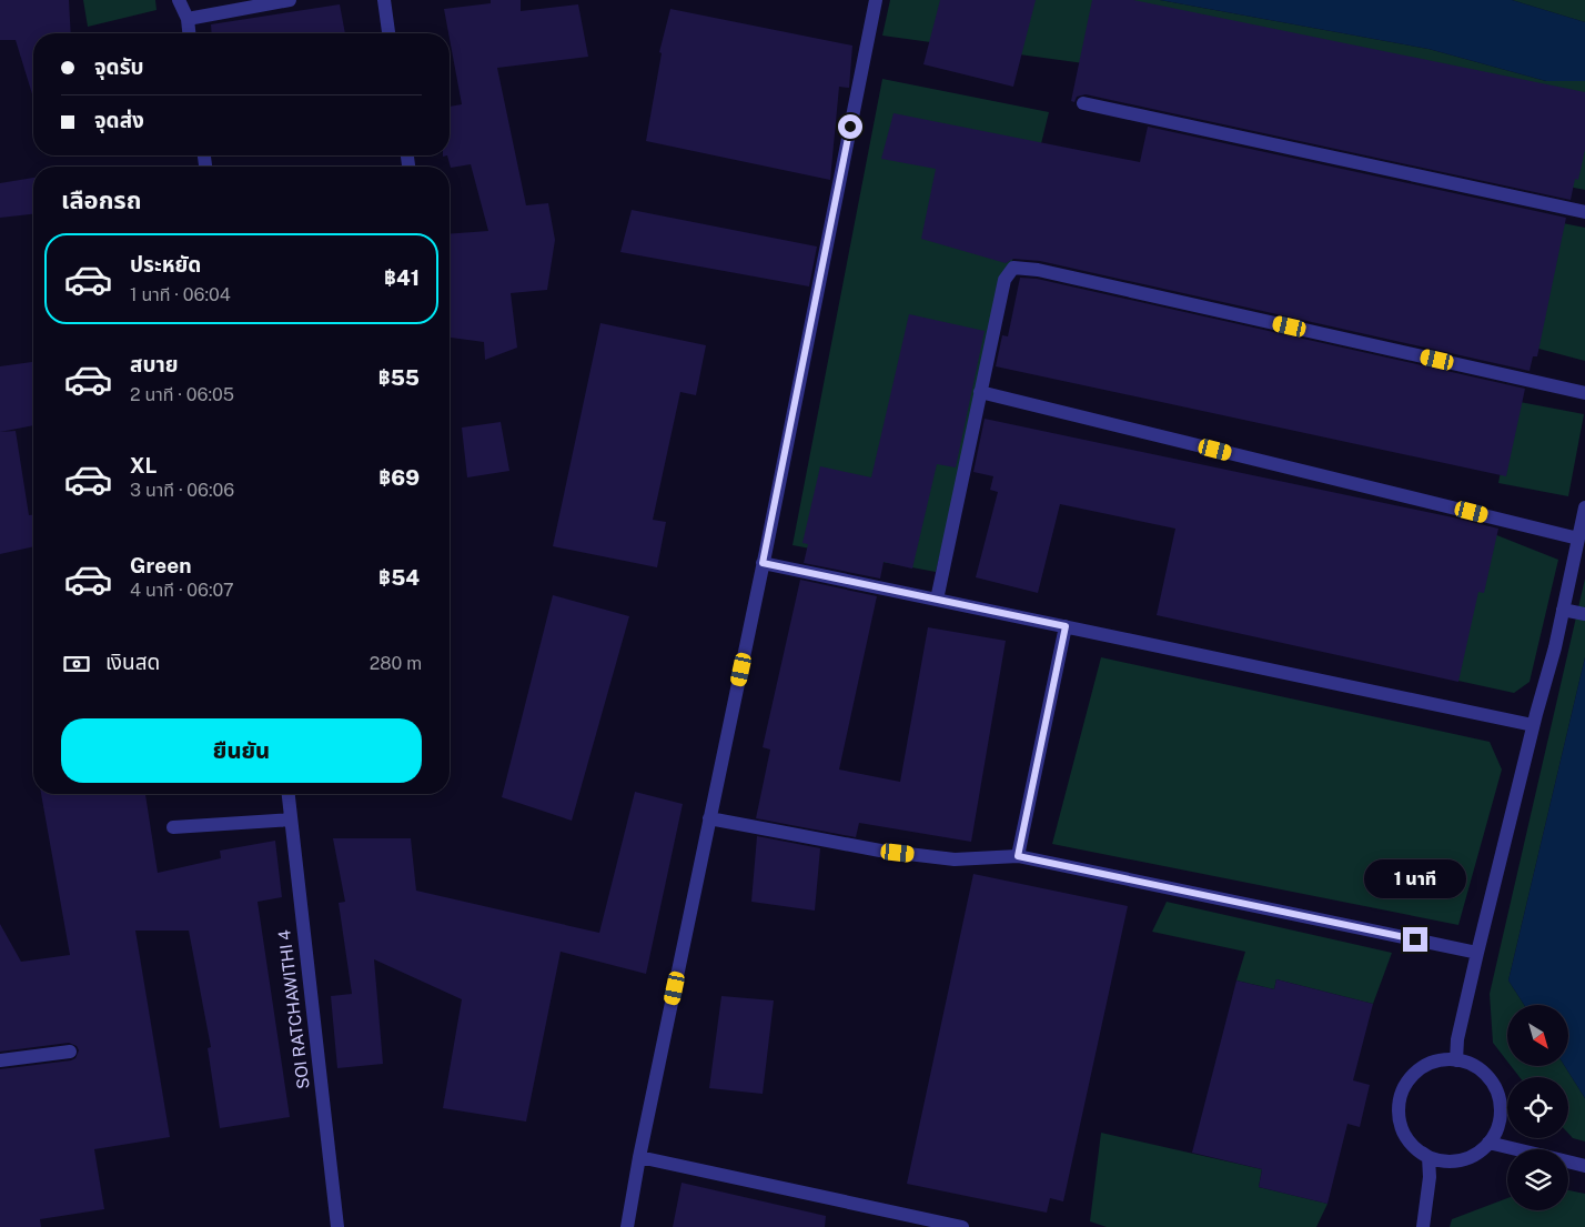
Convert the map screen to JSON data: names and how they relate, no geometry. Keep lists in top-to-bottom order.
{
  "streets": {
    "street": ["SOI RATCHAWITHI 4"]
  },
  "north": "bottom right",
  "page": {
    "banner": ["จุดรับ", "จุดส่ง"],
    "heading": "เลือกรถ",
    "list": [
      {
        "name": "ประหยัด",
        "note": "1 นาที · 06:04",
        "value": "฿41"
      },
      {
        "name": "สบาย",
        "note": "2 นาที · 06:05",
        "value": "฿55"
      },
      {
        "name": "XL",
        "note": "3 นาที · 06:06",
        "value": "฿69"
      },
      {
        "name": "Green",
        "note": "4 นาที · 06:07",
        "value": "฿54"
      }
    ],
    "pay": ["เงินสด", "280 m"],
    "buttons": "ยืนยัน",
    "bubble": "1 นาที"
  }
}
